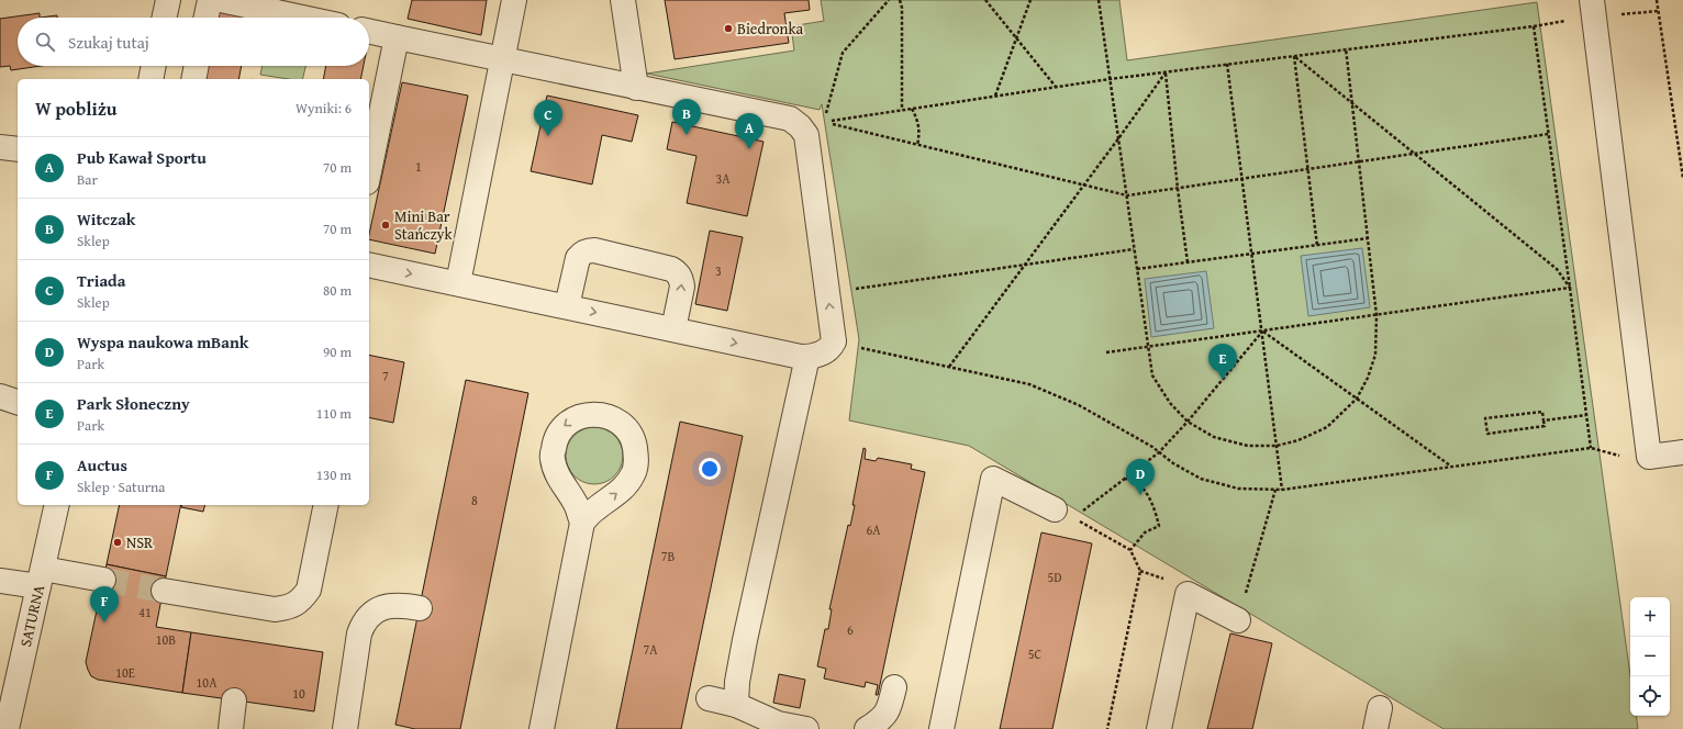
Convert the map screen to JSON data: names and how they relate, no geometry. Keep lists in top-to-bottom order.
{
  "streets": {
    "street": ["SATURNA"]
  },
  "places": ["Biedronka", "Mini Bar Stańczyk", "NSR"],
  "house_numbers": [
    "1",
    "3A",
    "3",
    "7",
    "8",
    "6A",
    "7B",
    "5D",
    "41",
    "6",
    "10B",
    "7A",
    "5C",
    "10E",
    "10A",
    "10"
  ],
  "page": {
    "search": "Szukaj tutaj",
    "heading": ["W pobliżu", "Wyniki: 6"],
    "pins": [
      "B",
      "C",
      "A",
      "E",
      "D",
      "F"
    ],
    "list": [
      {
        "mark": "A",
        "name": "Pub Kawał Sportu",
        "note": "Bar",
        "value": "70 m"
      },
      {
        "mark": "B",
        "name": "Witczak",
        "note": "Sklep",
        "value": "70 m"
      },
      {
        "mark": "C",
        "name": "Triada",
        "note": "Sklep",
        "value": "80 m"
      },
      {
        "mark": "D",
        "name": "Wyspa naukowa mBank",
        "note": "Park",
        "value": "90 m"
      },
      {
        "mark": "E",
        "name": "Park Słoneczny",
        "note": "Park",
        "value": "110 m"
      },
      {
        "mark": "F",
        "name": "Auctus",
        "note": "Sklep · Saturna",
        "value": "130 m"
      }
    ],
    "map_buttons": ["+", "−"]
  }
}
